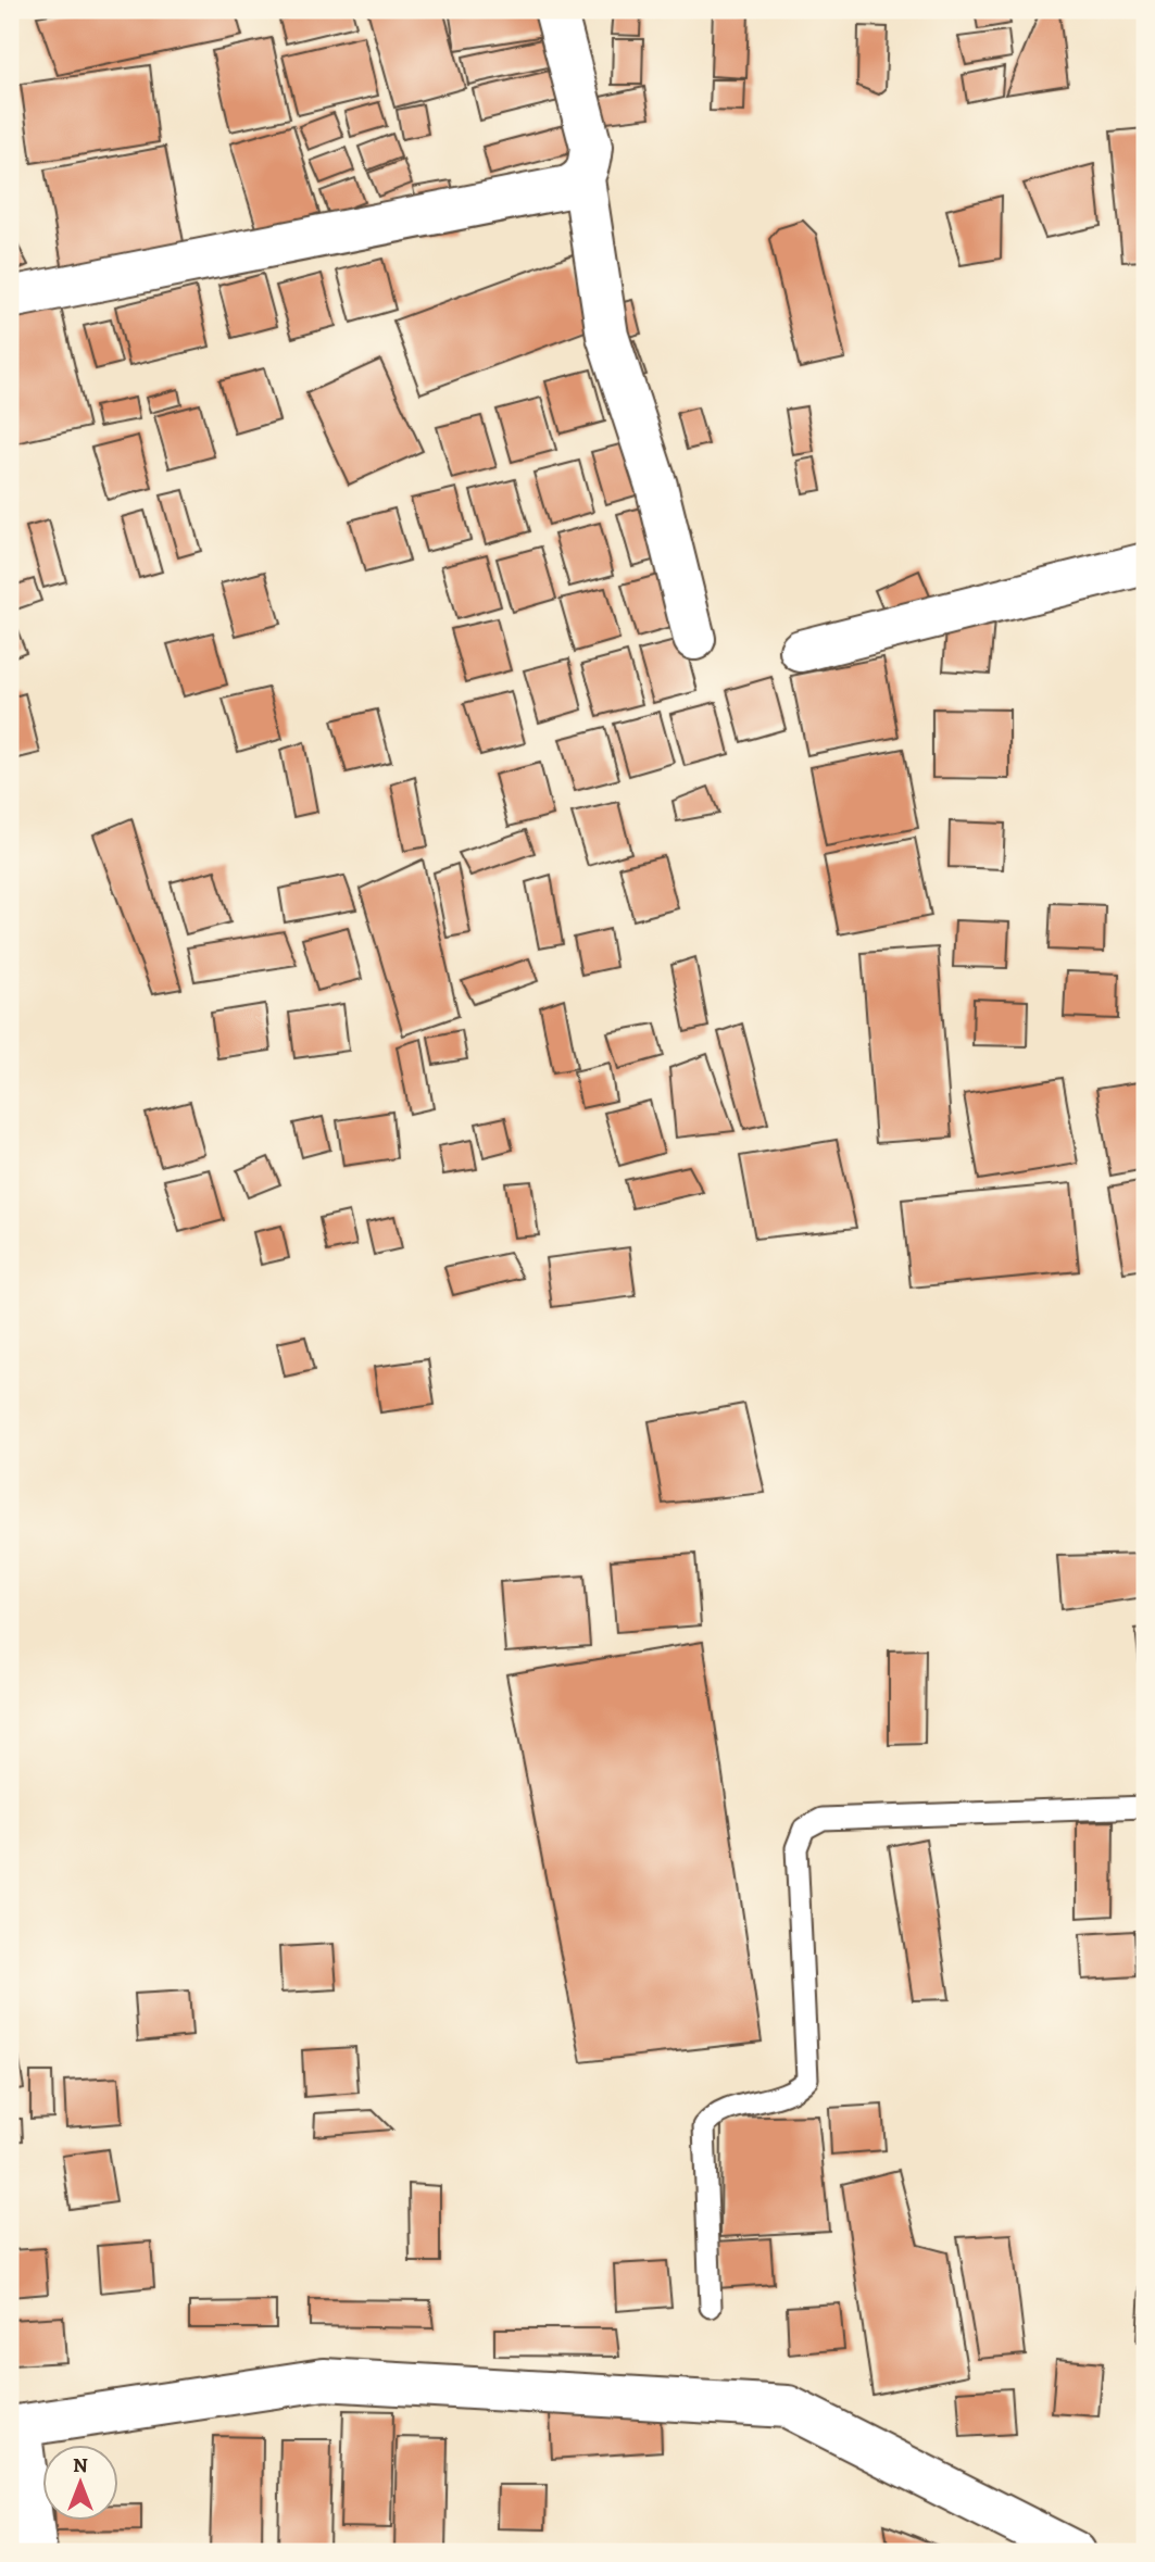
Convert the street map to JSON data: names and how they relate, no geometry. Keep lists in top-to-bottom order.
{
  "north": "top"
}
